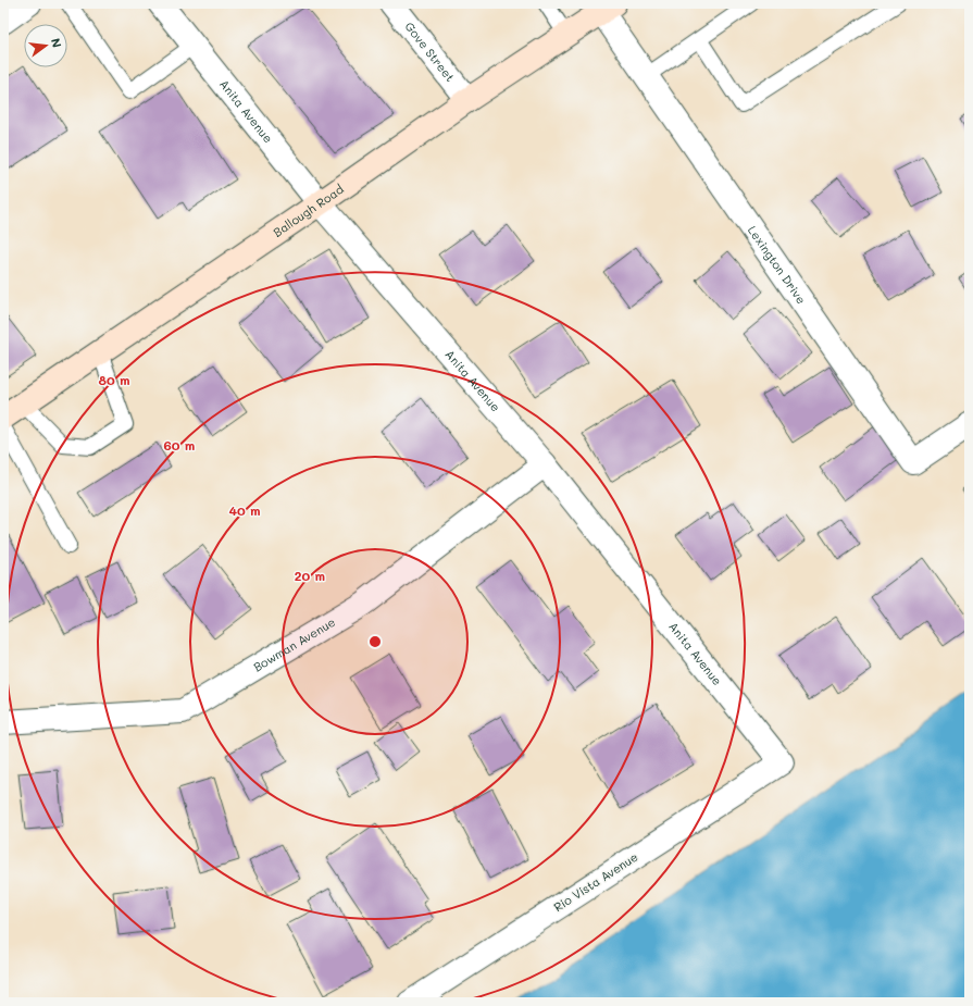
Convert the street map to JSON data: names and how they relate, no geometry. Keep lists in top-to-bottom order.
{
  "streets": {
    "street": [
      "Gove Street",
      "Anita Avenue",
      "Ballough Road",
      "Lexington Drive",
      "Bowman Avenue",
      "Rio Vista Avenue"
    ]
  },
  "crossings": [
    ["Gove Street", "Ballough Road"],
    ["Anita Avenue", "Ballough Road"],
    ["Anita Avenue", "Bowman Avenue"],
    ["Anita Avenue", "Rio Vista Avenue"],
    ["Ballough Road", "Lexington Drive"]
  ],
  "north": "right",
  "rings": [
    "80 m",
    "60 m",
    "40 m",
    "20 m"
  ]
}
